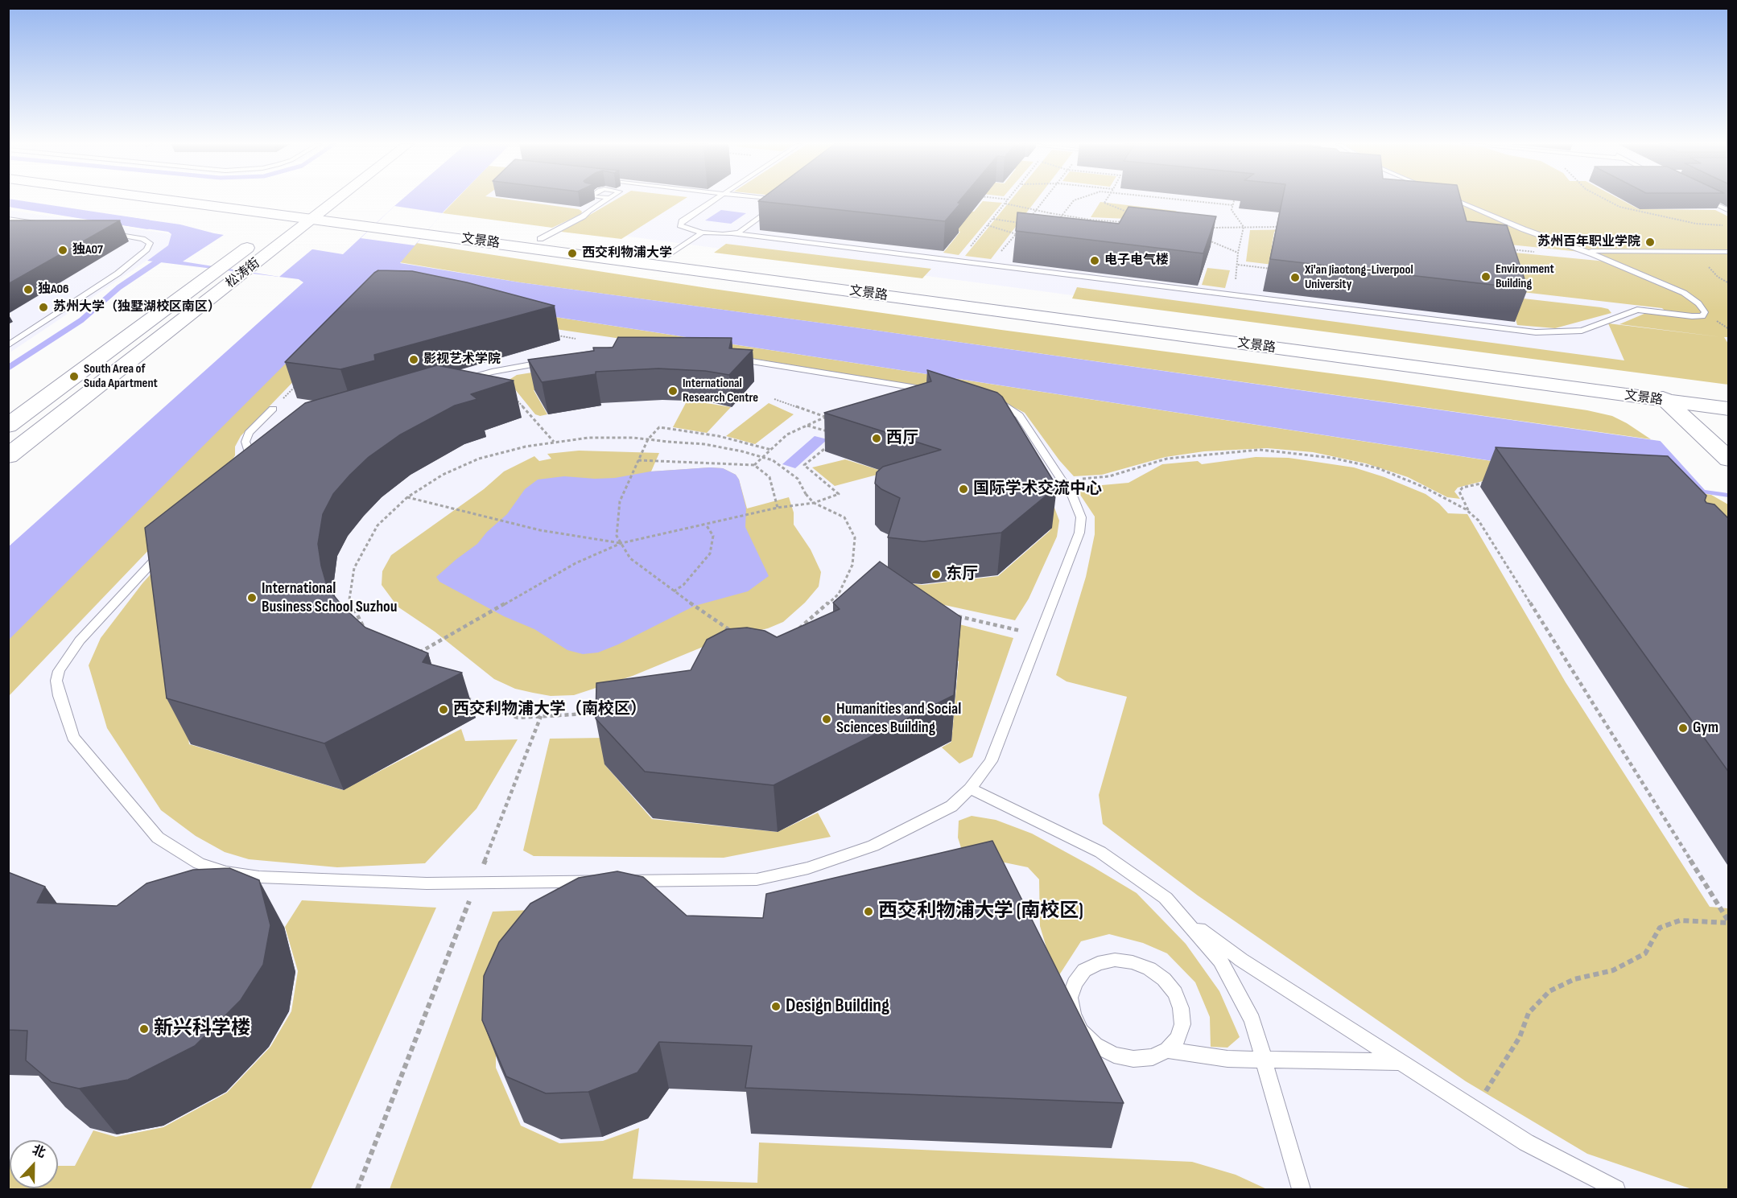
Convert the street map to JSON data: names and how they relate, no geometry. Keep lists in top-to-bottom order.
{
  "streets": {
    "main road": ["文景路", "松涛街"]
  },
  "crossings": [
    ["文景路", "松涛街"]
  ],
  "places": [
    "苏州百年职业学院",
    "独A07",
    "西交利物浦大学",
    "电子电气楼",
    "Environment Building",
    "Xi'an Jiaotong-Liverpool University",
    "独A06",
    "苏州大学（独墅湖校区南区）",
    "影视艺术学院",
    "South Area of Suda Apartment",
    "International Research Centre",
    "西厅",
    "国际学术交流中心",
    "东厅",
    "International Business School Suzhou",
    "西交利物浦大学（南校区）",
    "Humanities and Social Sciences Building",
    "Gym",
    "西交利物浦大学 (南校区)",
    "Design Building",
    "新兴科学楼"
  ],
  "north": "top"
}
